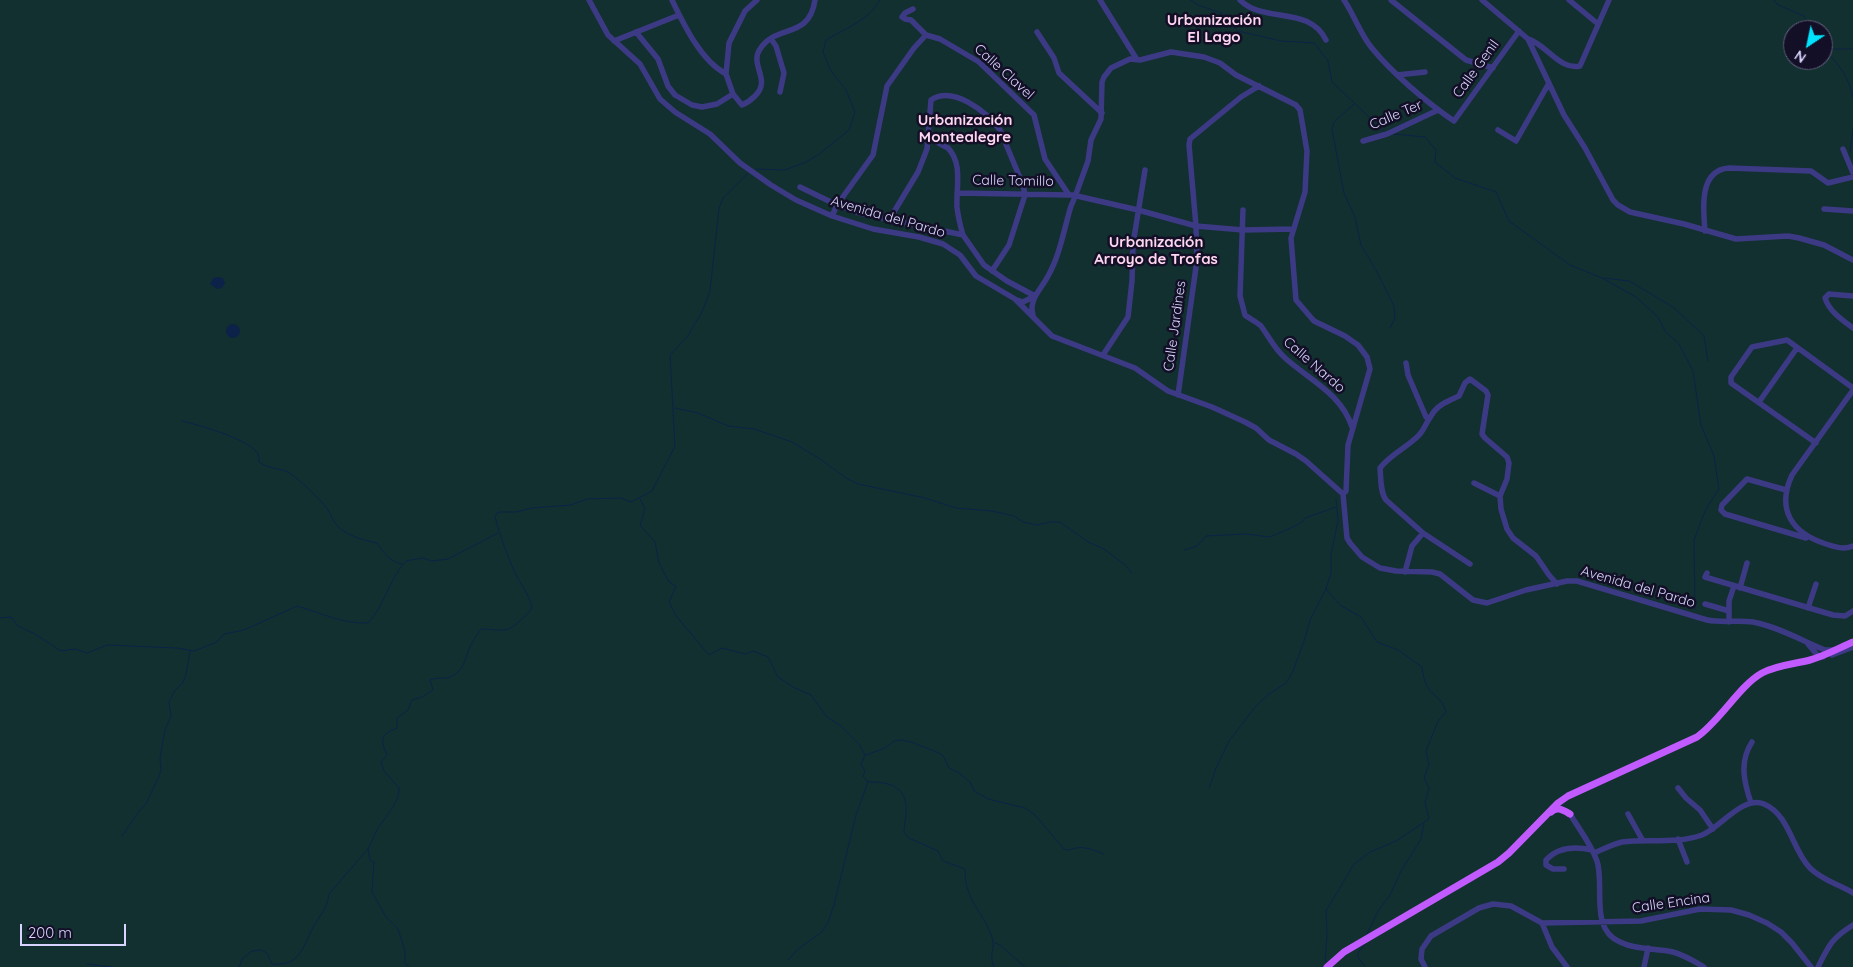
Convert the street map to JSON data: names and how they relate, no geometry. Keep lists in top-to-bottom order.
{
  "streets": {
    "street": [
      "Calle Genil",
      "Calle Clavel",
      "Calle Ter",
      "Calle Tomillo",
      "Avenida del Pardo",
      "Calle Jardines",
      "Calle Nardo",
      "Calle Encina"
    ]
  },
  "crossings": [
    ["Calle Genil", "Calle Ter"],
    ["Calle Clavel", "Calle Tomillo"],
    ["Avenida del Pardo", "Calle Jardines"],
    ["Calle Jardines", "Calle Nardo"]
  ],
  "districts": ["Urbanización El Lago", "Urbanización Montealegre", "Urbanización Arroyo de Trofas"],
  "scale_bar": "200 m",
  "north": "bottom left"
}
